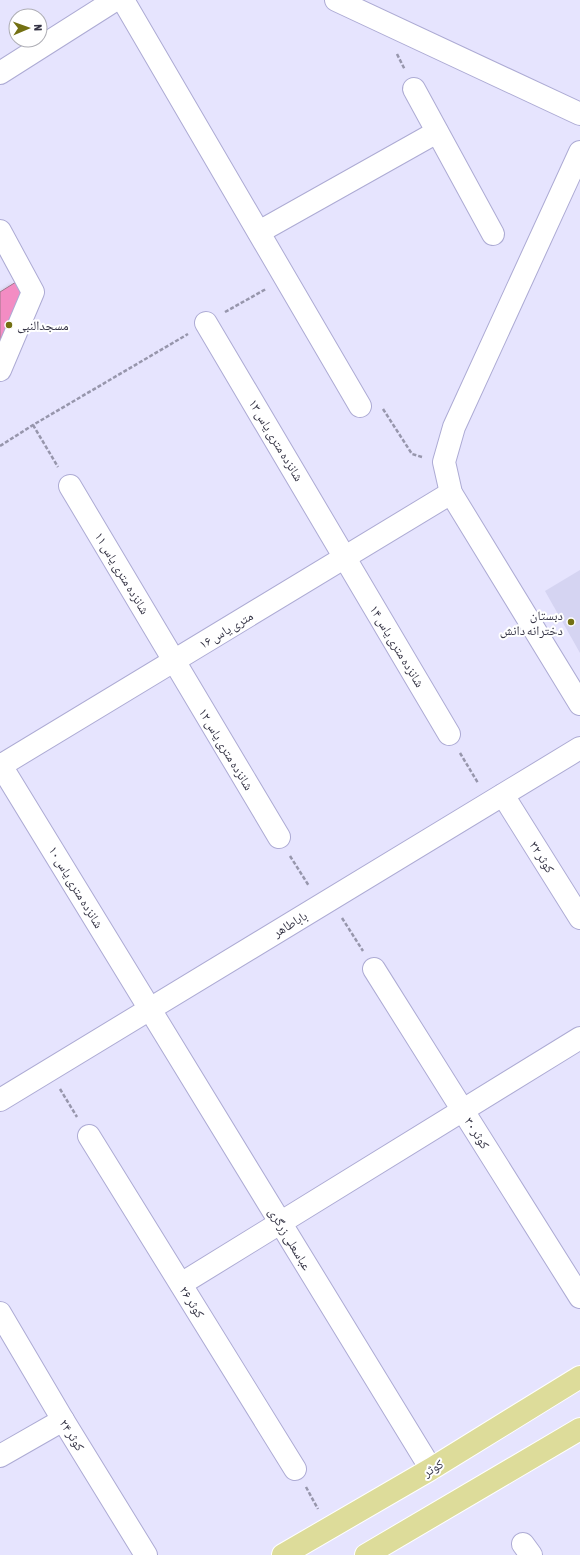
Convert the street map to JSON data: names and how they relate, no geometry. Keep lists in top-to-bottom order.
{
  "streets": {
    "main road": ["کوثر"],
    "street": [
      "شانزده متری یاس ۱۳",
      "شانزده متری یاس ۱۱",
      "۱۶ متری یاس",
      "شانزده متری یاس ۱۴",
      "شانزده متری یاس ۱۲",
      "کوثر ۳۲",
      "شانزده متری یاس ۱۰",
      "باباطاهر",
      "کوثر ۳۰",
      "عباسعلی زرگری",
      "کوثر ۲۶",
      "کوثر ۲۴"
    ]
  },
  "crossings": [
    ["شانزده متری یاس ۱۳", "۱۶ متری یاس"],
    ["شانزده متری یاس ۱۳", "شانزده متری یاس ۱۴"],
    ["شانزده متری یاس ۱۱", "۱۶ متری یاس"],
    ["شانزده متری یاس ۱۱", "شانزده متری یاس ۱۲"],
    ["۱۶ متری یاس", "شانزده متری یاس ۱۴"],
    ["۱۶ متری یاس", "شانزده متری یاس ۱۲"],
    ["۱۶ متری یاس", "شانزده متری یاس ۱۰"],
    ["کوثر ۳۲", "باباطاهر"],
    ["شانزده متری یاس ۱۰", "باباطاهر"],
    ["شانزده متری یاس ۱۰", "عباسعلی زرگری"],
    ["باباطاهر", "عباسعلی زرگری"],
    ["عباسعلی زرگری", "کوثر"]
  ],
  "places": ["مسجدالنبی", "دبستان دخترانه دانش"],
  "north": "right"
}
